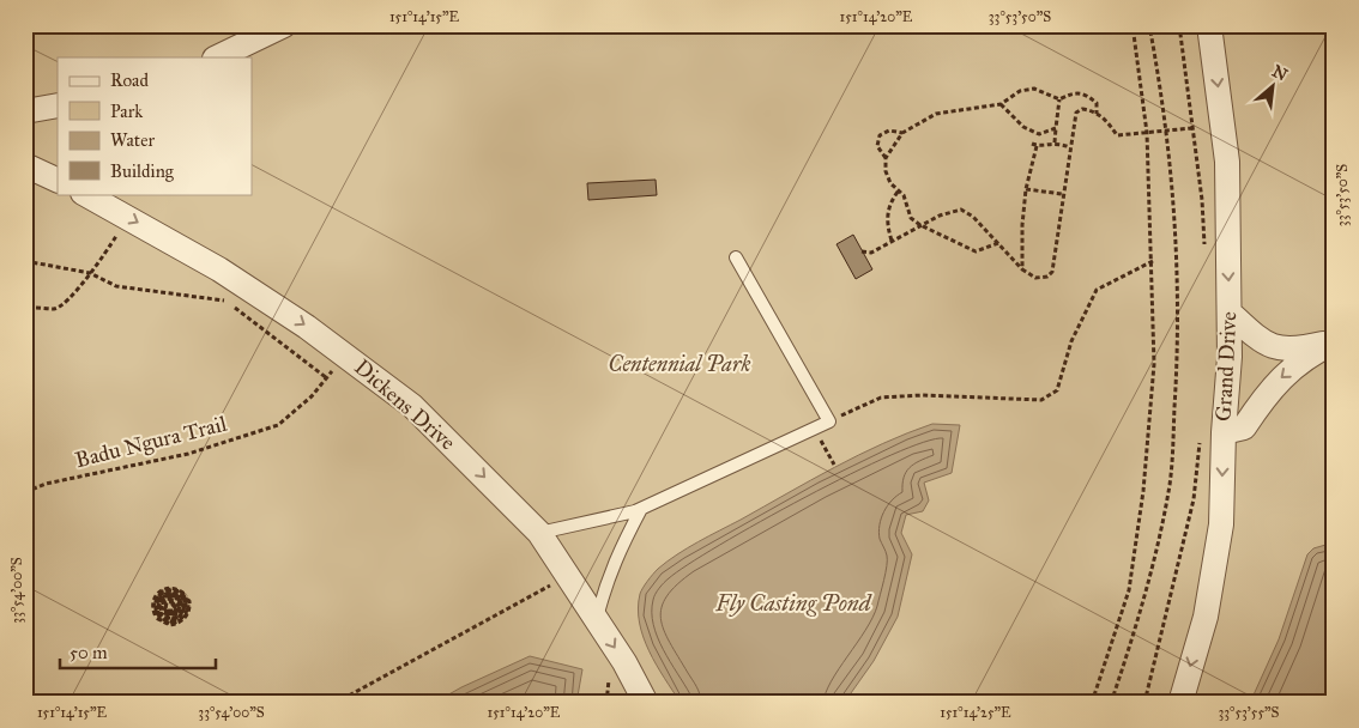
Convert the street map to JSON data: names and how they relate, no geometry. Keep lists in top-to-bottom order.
{
  "streets": {
    "street": ["Grand Drive", "Dickens Drive"],
    "path": ["Badu Ngura Trail"]
  },
  "one_way": ["Grand Drive", "Dickens Drive"],
  "water": ["Fly Casting Pond"],
  "parks": ["Centennial Park"],
  "legend": [
    "Road",
    "Park",
    "Water",
    "Building"
  ],
  "scale_bar": "50 m",
  "north": "top right",
  "coordinates": [
    "151°14'15\"E",
    "151°14'20\"E",
    "33°53'50\"S",
    "33°54'00\"S",
    "151°14'25\"E",
    "33°53'55\"S"
  ]
}
